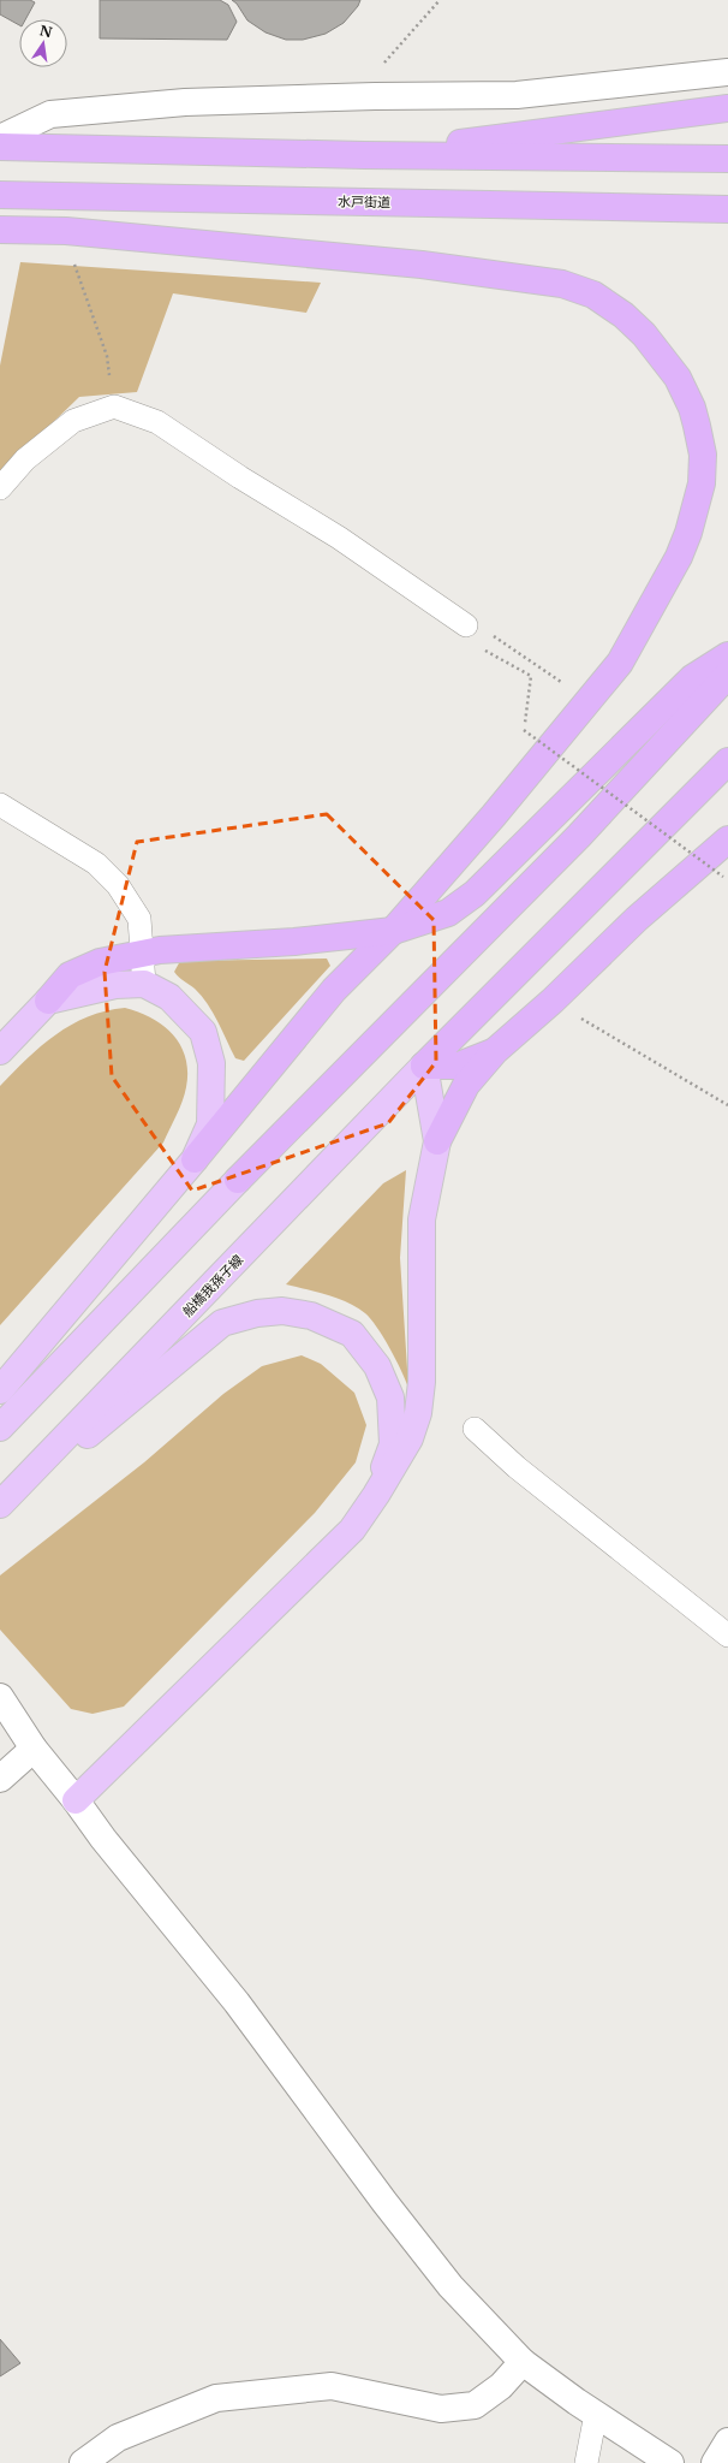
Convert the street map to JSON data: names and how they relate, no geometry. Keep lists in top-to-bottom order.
{
  "streets": {
    "highway": ["水戸街道"],
    "main road": ["船橋我孫子線"]
  },
  "north": "top"
}
